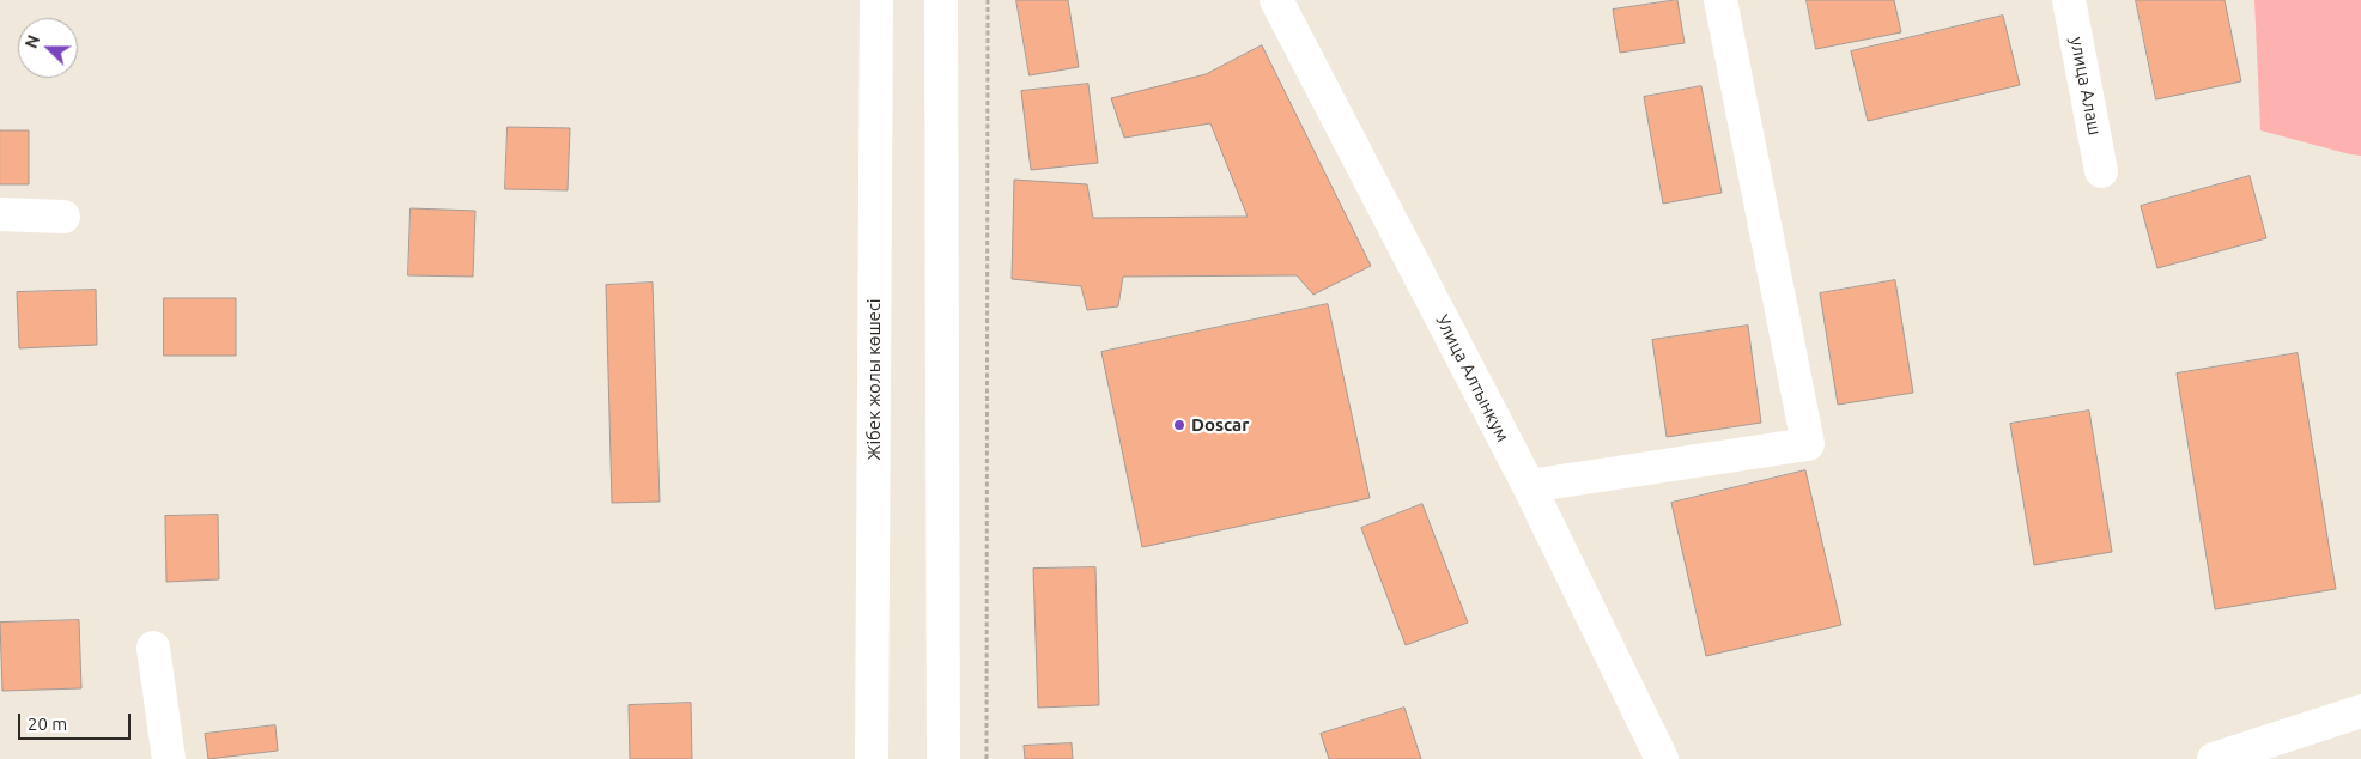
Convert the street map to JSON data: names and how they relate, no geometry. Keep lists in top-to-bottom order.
{
  "streets": {
    "street": ["улица Алаш", "Улица Алтынкум", "Жібек жолы көшесі"]
  },
  "places": ["Doscar"],
  "scale_bar": "20 m",
  "north": "left"
}
